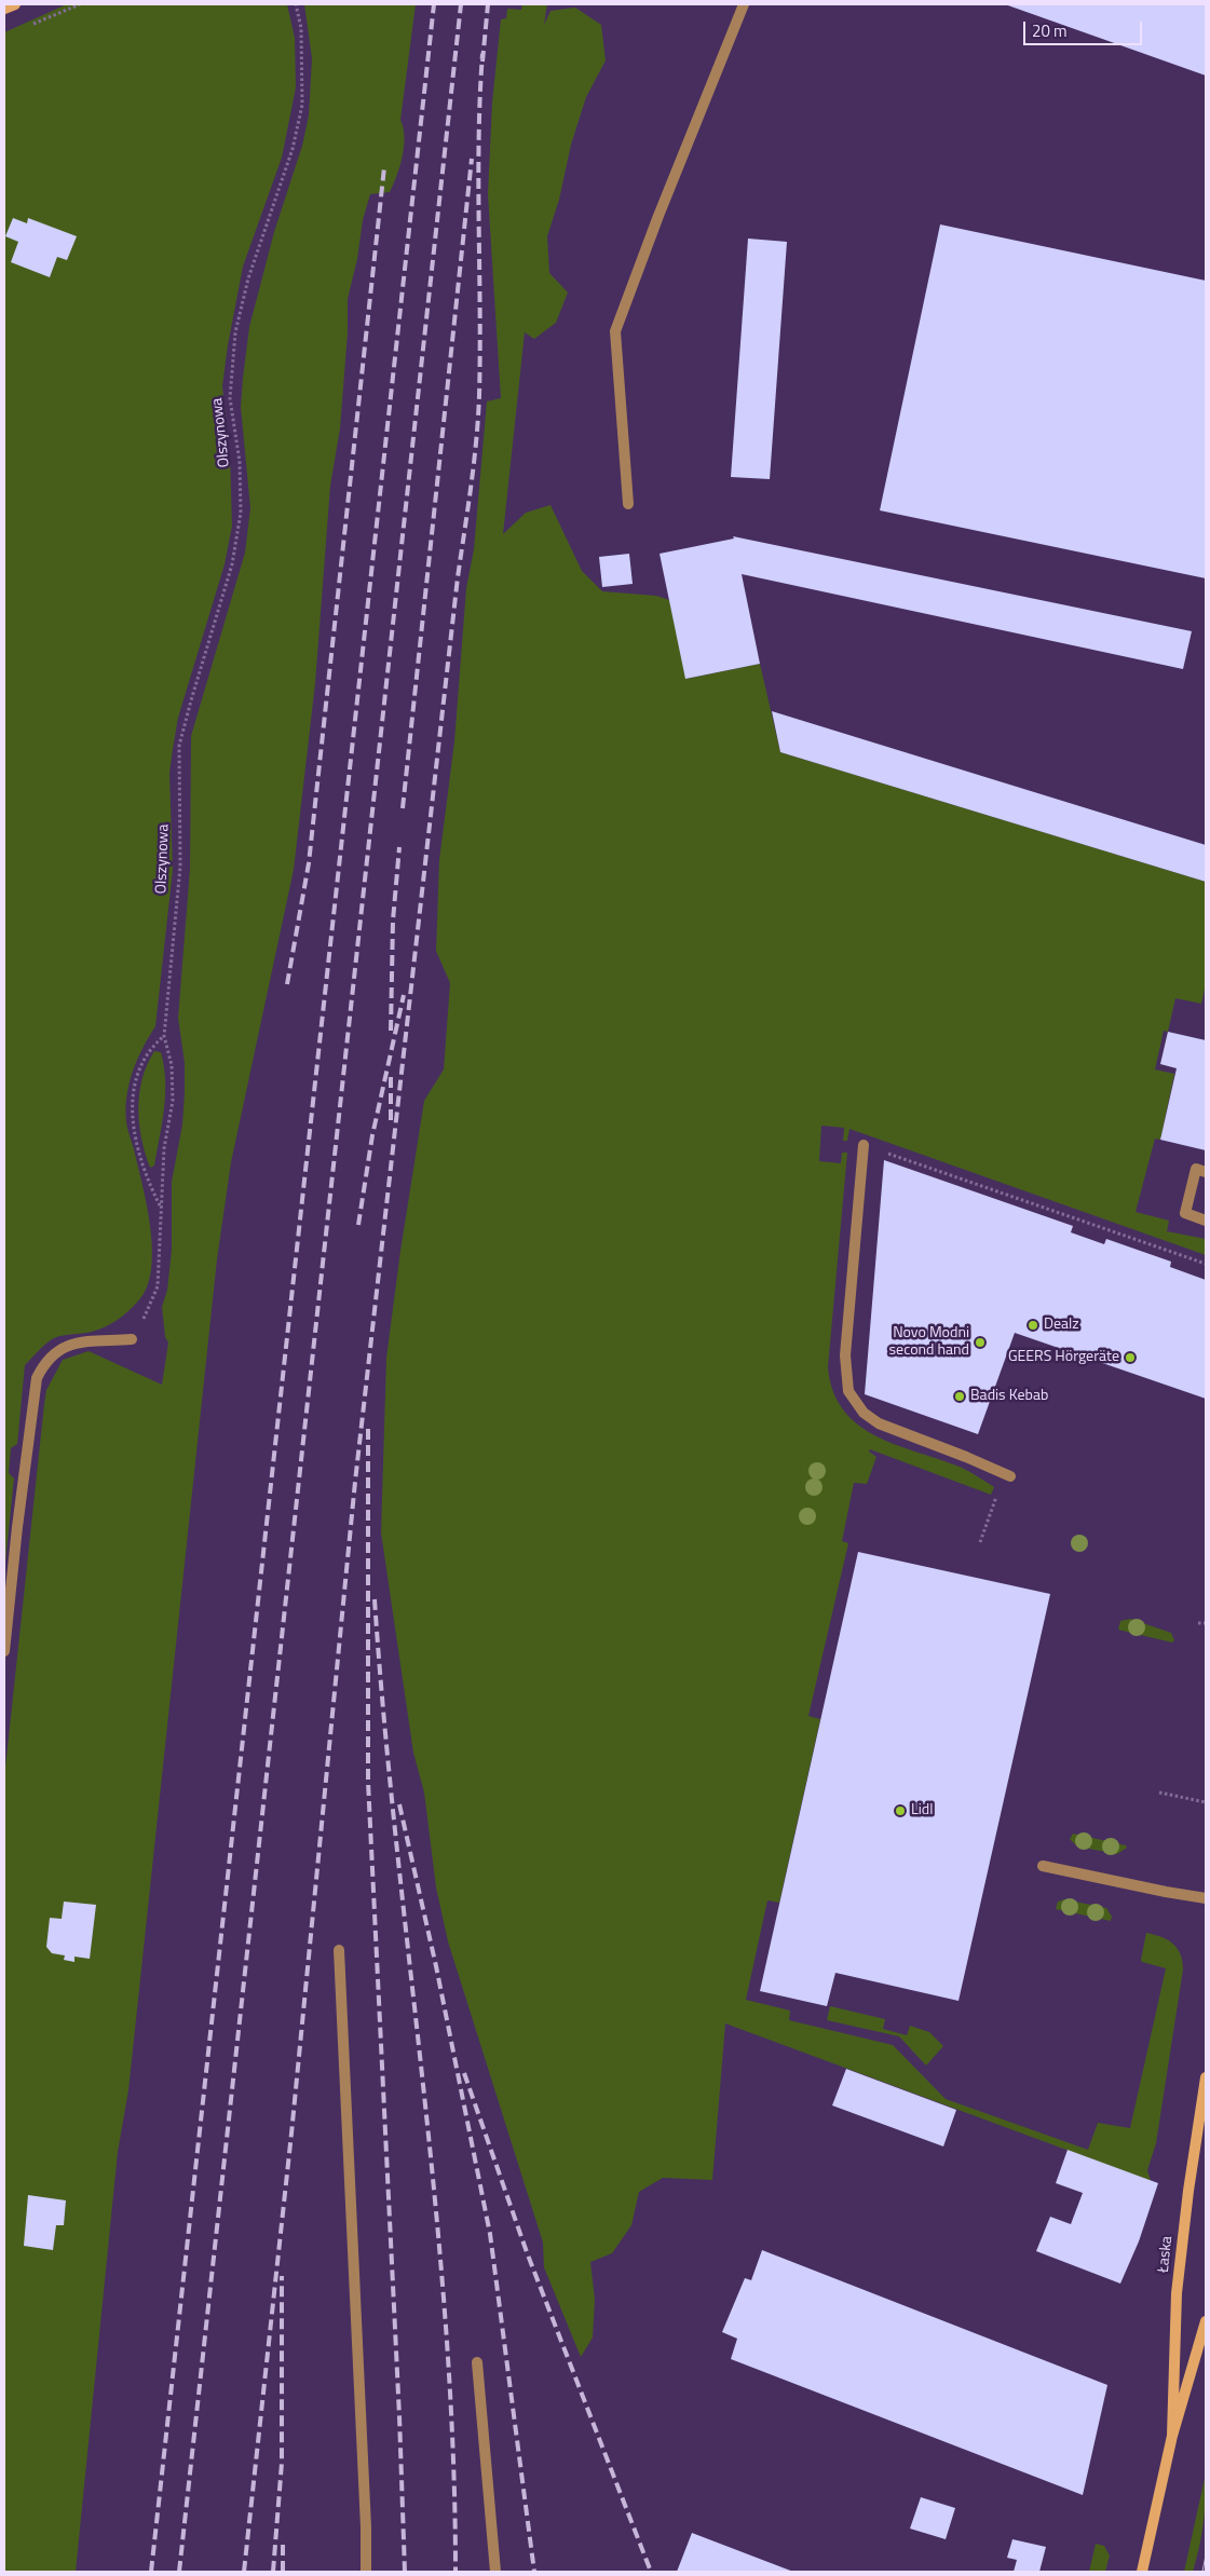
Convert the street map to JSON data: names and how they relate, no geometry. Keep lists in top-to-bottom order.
{
  "streets": {
    "main road": ["Łaska"],
    "path": ["Olszynowa"]
  },
  "places": [
    "Dealz",
    "Novo Modni second hand",
    "GEERS Hörgeräte",
    "Badis Kebab",
    "Lidl"
  ],
  "scale_bar": "20 m"
}
